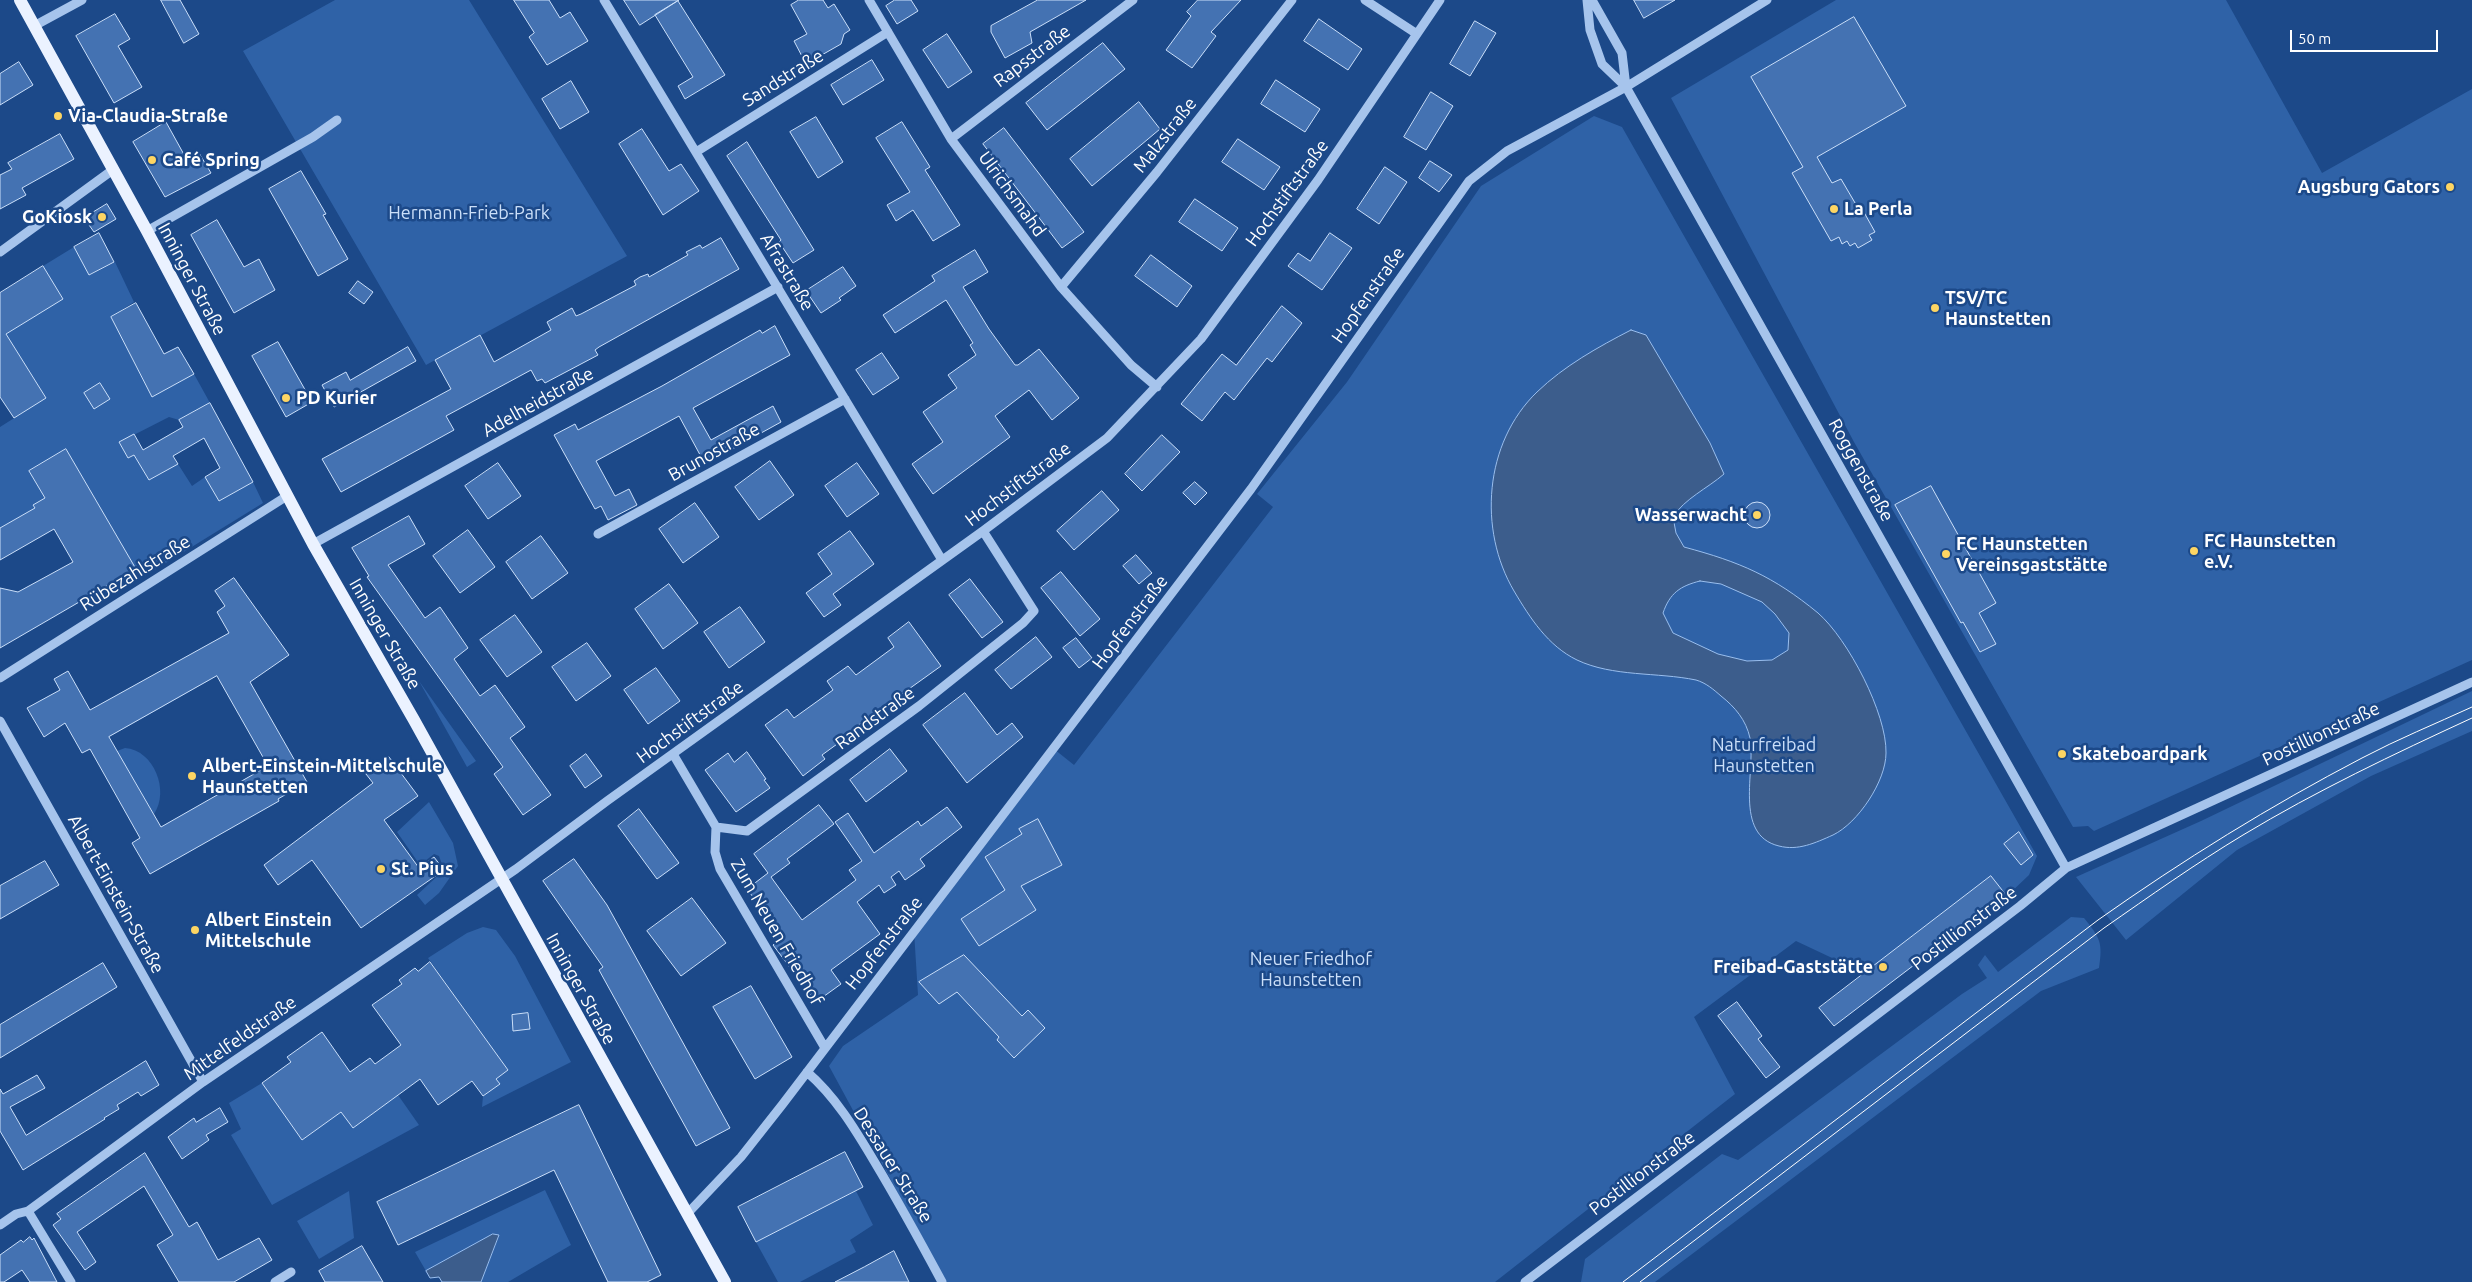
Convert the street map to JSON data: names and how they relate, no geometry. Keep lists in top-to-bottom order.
{
  "streets": {
    "main road": ["Inninger Straße"],
    "street": [
      "Rapsstraße",
      "Sandstraße",
      "Malzstraße",
      "Hochstiftstraße",
      "Ulrichsmahd",
      "Afrastraße",
      "Hopfenstraße",
      "Adelheidstraße",
      "Brunostraße",
      "Roggenstraße",
      "Rübezahlstraße",
      "Randstraße",
      "Postillionstraße",
      "Albert-Einstein-Straße",
      "Zum Neuen Friedhof",
      "Mittelfeldstraße",
      "Dessauer Straße"
    ]
  },
  "crossings": [
    ["Rapsstraße", "Ulrichsmahd"],
    ["Sandstraße", "Ulrichsmahd"],
    ["Sandstraße", "Afrastraße"],
    ["Malzstraße", "Ulrichsmahd"],
    ["Hochstiftstraße", "Ulrichsmahd"],
    ["Hochstiftstraße", "Afrastraße"],
    ["Hochstiftstraße", "Inninger Straße"],
    ["Hochstiftstraße", "Randstraße"],
    ["Hochstiftstraße", "Mittelfeldstraße"],
    ["Afrastraße", "Adelheidstraße"],
    ["Afrastraße", "Brunostraße"],
    ["Inninger Straße", "Hopfenstraße"],
    ["Inninger Straße", "Adelheidstraße"],
    ["Inninger Straße", "Rübezahlstraße"],
    ["Inninger Straße", "Mittelfeldstraße"],
    ["Hopfenstraße", "Roggenstraße"],
    ["Hopfenstraße", "Zum Neuen Friedhof"],
    ["Hopfenstraße", "Dessauer Straße"],
    ["Roggenstraße", "Postillionstraße"],
    ["Randstraße", "Zum Neuen Friedhof"],
    ["Albert-Einstein-Straße", "Mittelfeldstraße"]
  ],
  "parks": ["Hermann-Frieb-Park", "Naturfreibad Haunstetten", "Neuer Friedhof Haunstetten"],
  "places": [
    "Via-Claudia-Straße",
    "Café Spring",
    "Augsburg Gators",
    "La Perla",
    "GoKiosk",
    "TSV/TC Haunstetten",
    "PD Kurier",
    "Wasserwacht",
    "FC Haunstetten e.V.",
    "FC Haunstetten Vereinsgaststätte",
    "Skateboardpark",
    "Albert-Einstein-Mittelschule Haunstetten",
    "St. Pius",
    "Albert Einstein Mittelschule",
    "Freibad-Gaststätte"
  ],
  "scale_bar": "50 m"
}
